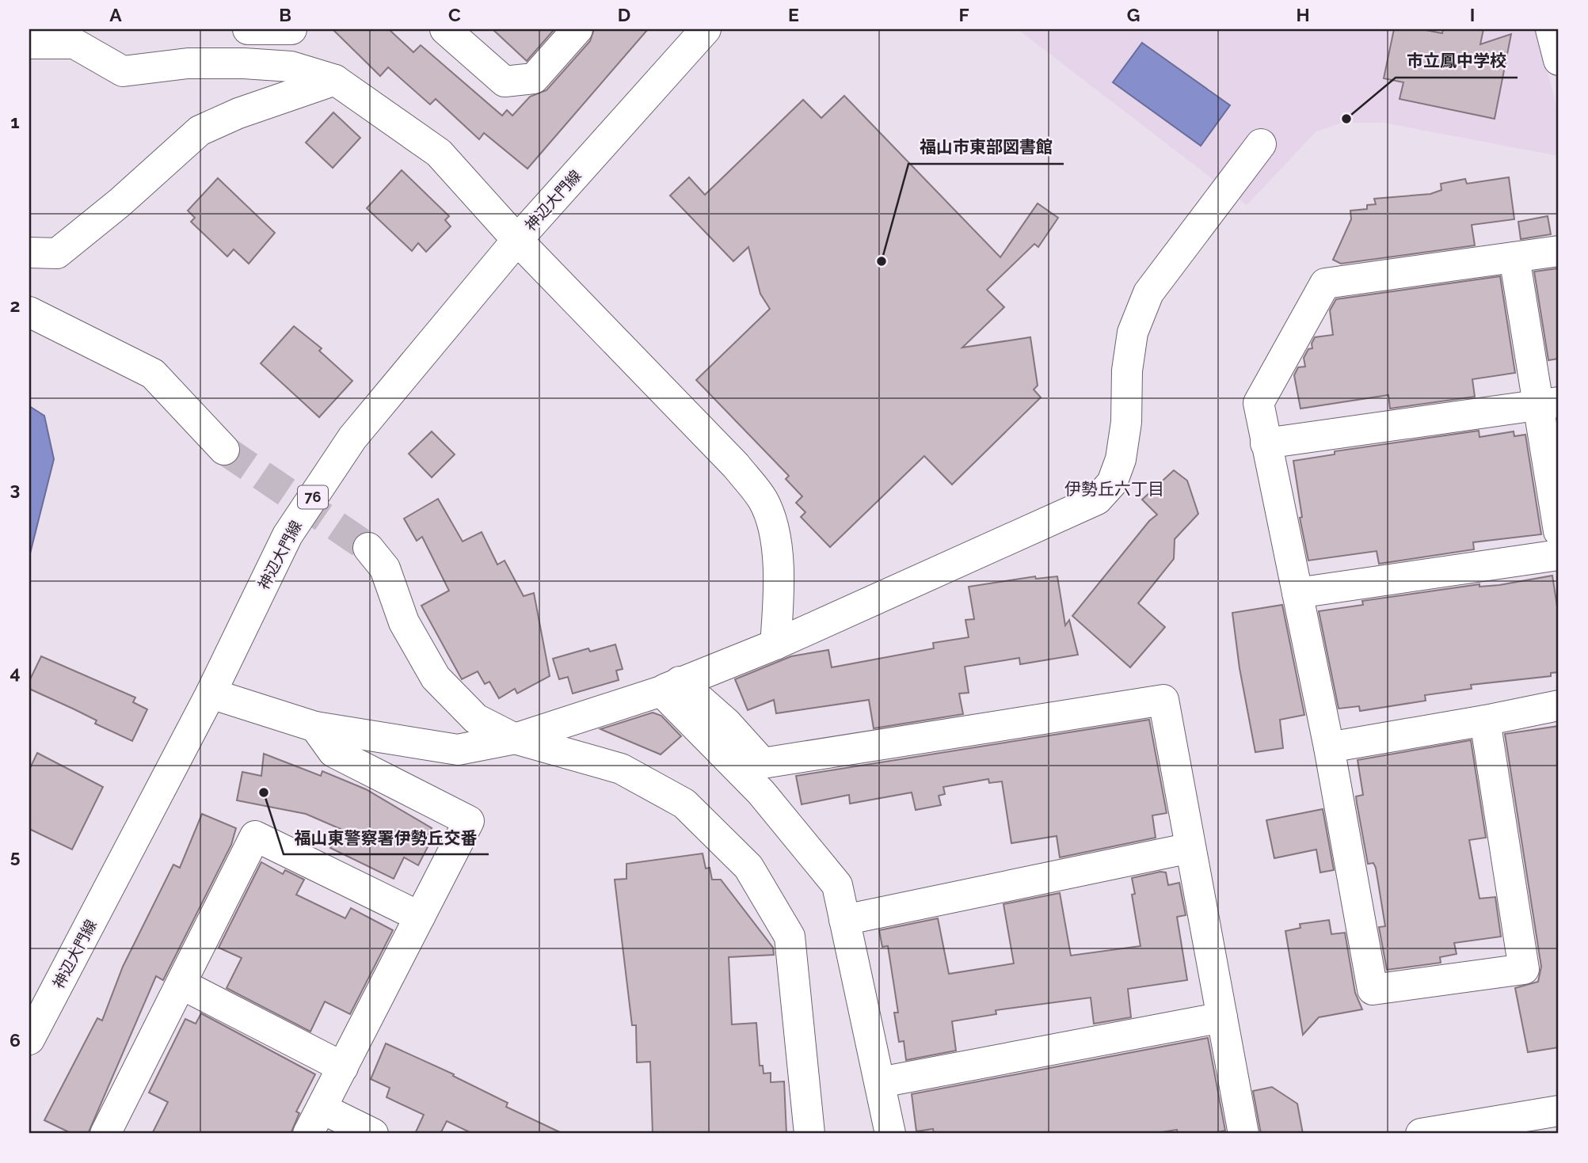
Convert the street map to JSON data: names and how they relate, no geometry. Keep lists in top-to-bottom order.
{
  "streets": {
    "street": ["神辺大門線", "76"]
  },
  "districts": ["伊勢丘六丁目"],
  "places": ["市立鳳中学校", "福山市東部図書館", "福山東警察署伊勢丘交番"],
  "grid": {
    "columns": [
      "A",
      "B",
      "C",
      "D",
      "E",
      "F",
      "G",
      "H",
      "I"
    ],
    "rows": [
      "1",
      "2",
      "3",
      "4",
      "5",
      "6"
    ]
  }
}
